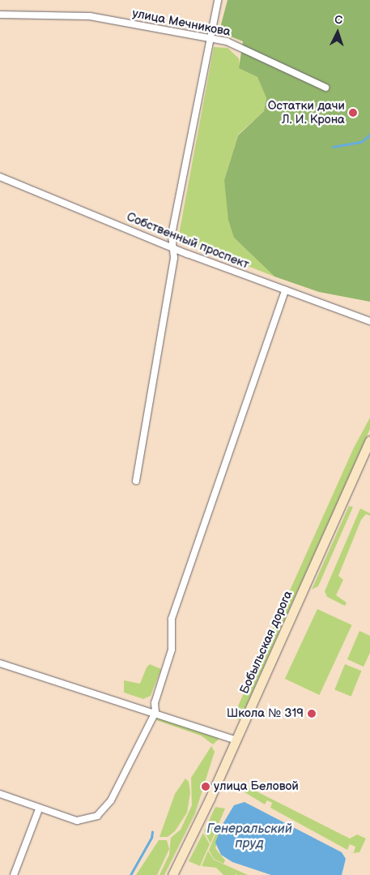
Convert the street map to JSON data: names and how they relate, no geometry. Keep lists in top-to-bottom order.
{
  "streets": {
    "street": ["улица Мечникова", "Собственный проспект", "Бобыльская дорога"]
  },
  "water": ["Генеральский пруд"],
  "places": ["Остатки дачи Л. И. Крона", "Школа № 319", "улица Беловой"],
  "north": "top"
}
